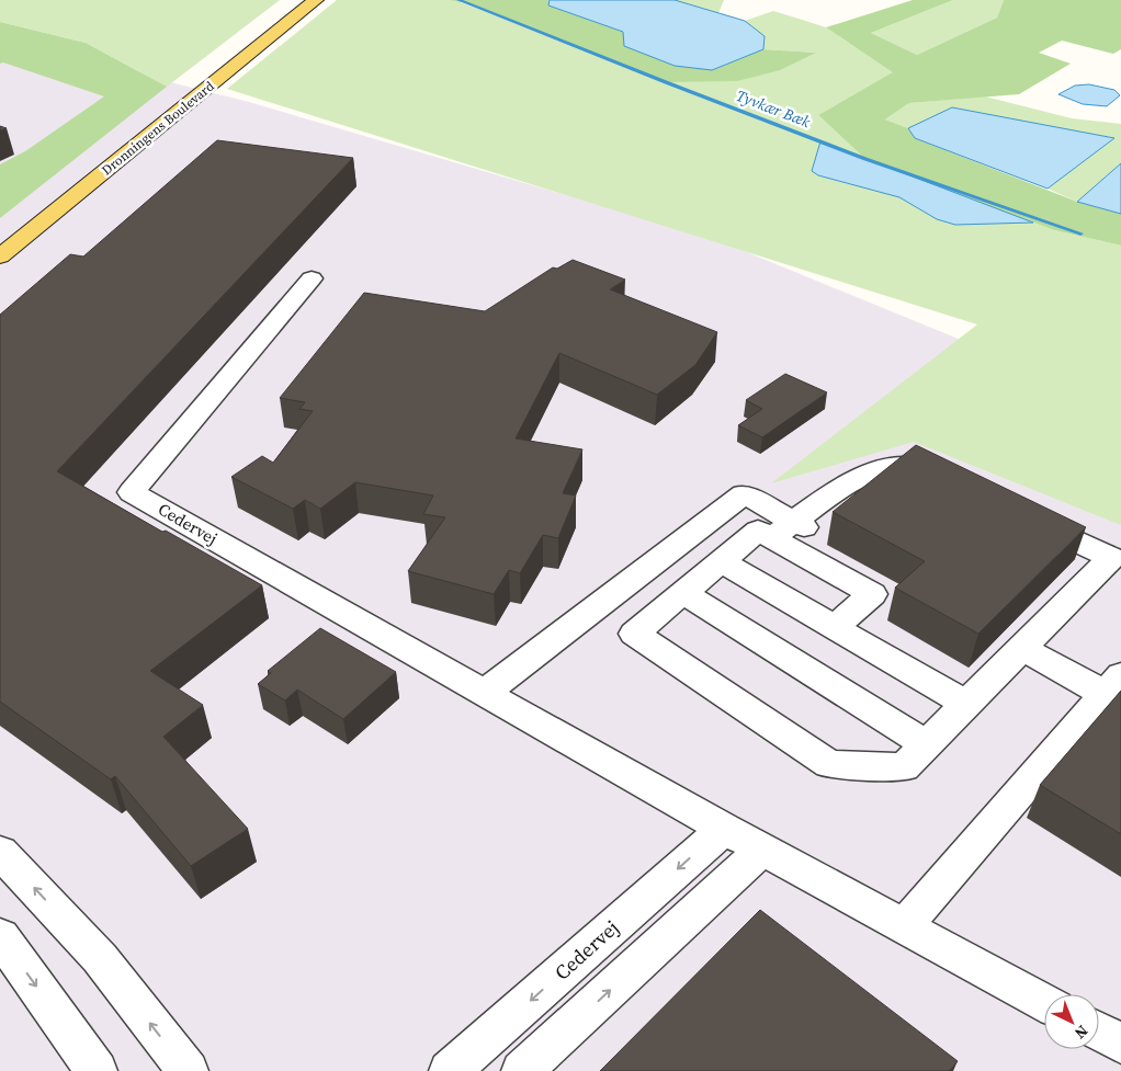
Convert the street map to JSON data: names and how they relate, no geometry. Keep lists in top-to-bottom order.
{
  "streets": {
    "main road": ["Dronningens Boulevard"],
    "street": ["Cedervej"]
  },
  "water": ["Tyvkær Bæk"],
  "north": "bottom right"
}
